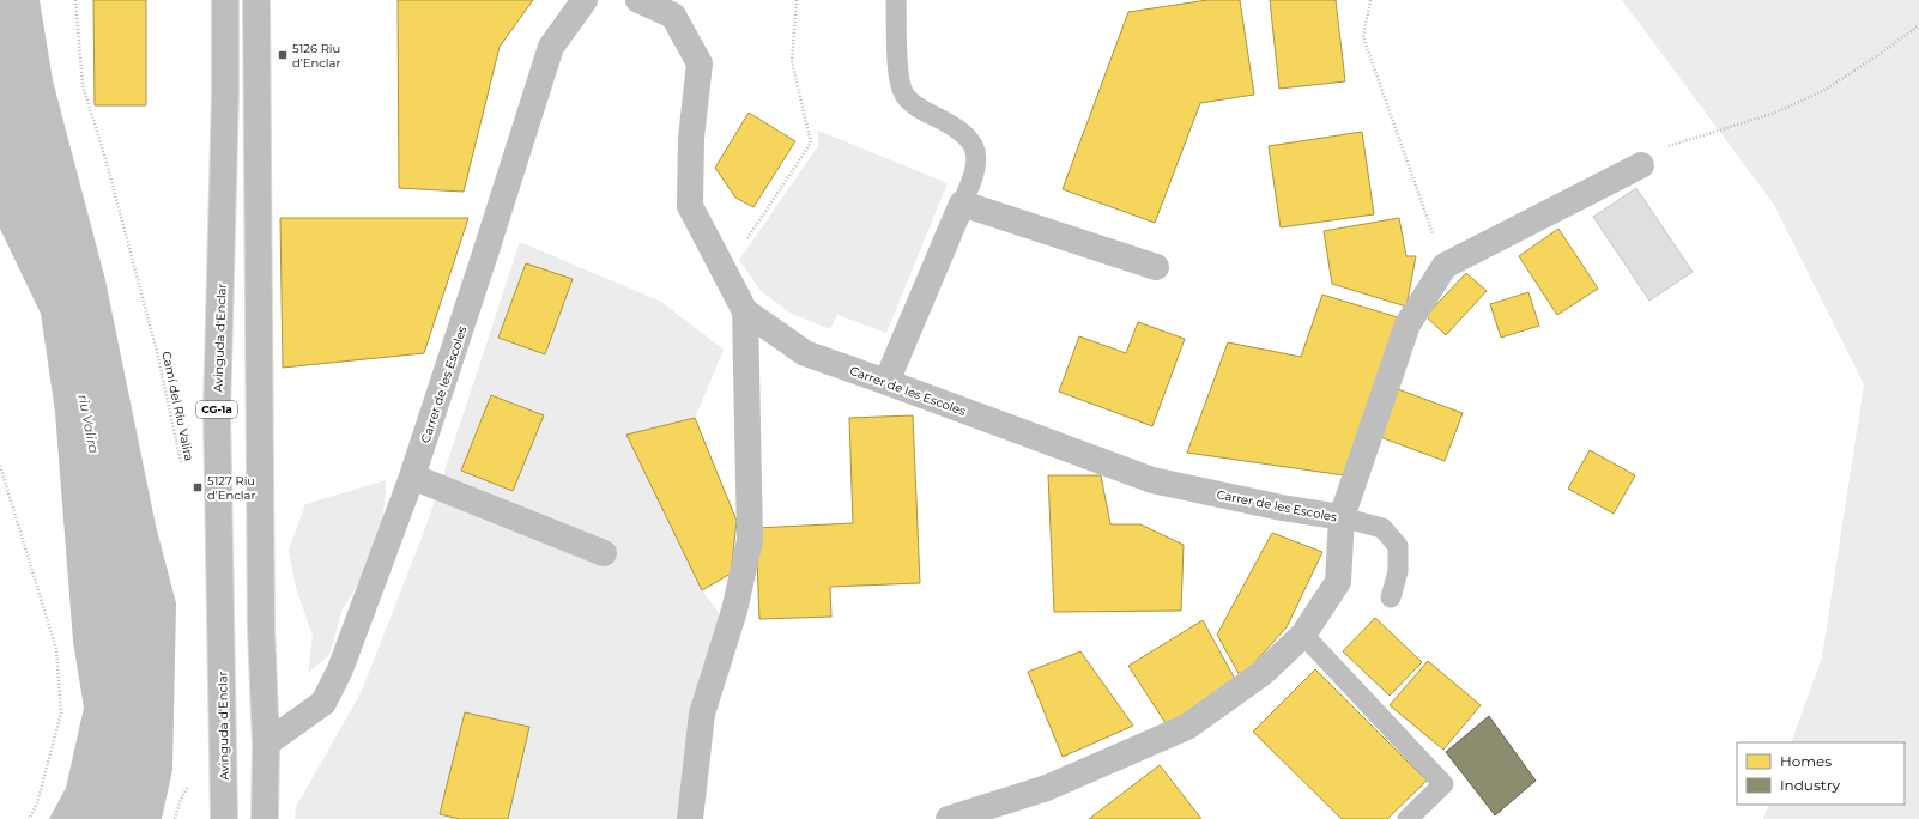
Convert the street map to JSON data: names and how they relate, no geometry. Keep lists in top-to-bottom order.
{
  "streets": {
    "street": ["Avinguda d'Enclar", "Carrer de les Escoles", "CG-1a"],
    "path": ["Camí del Riu Valira"]
  },
  "water": ["riu Valira"],
  "places": {
    "transit": ["5126 Riu d'Enclar", "5127 Riu d'Enclar"]
  },
  "legend": ["Homes", "Industry"]
}
